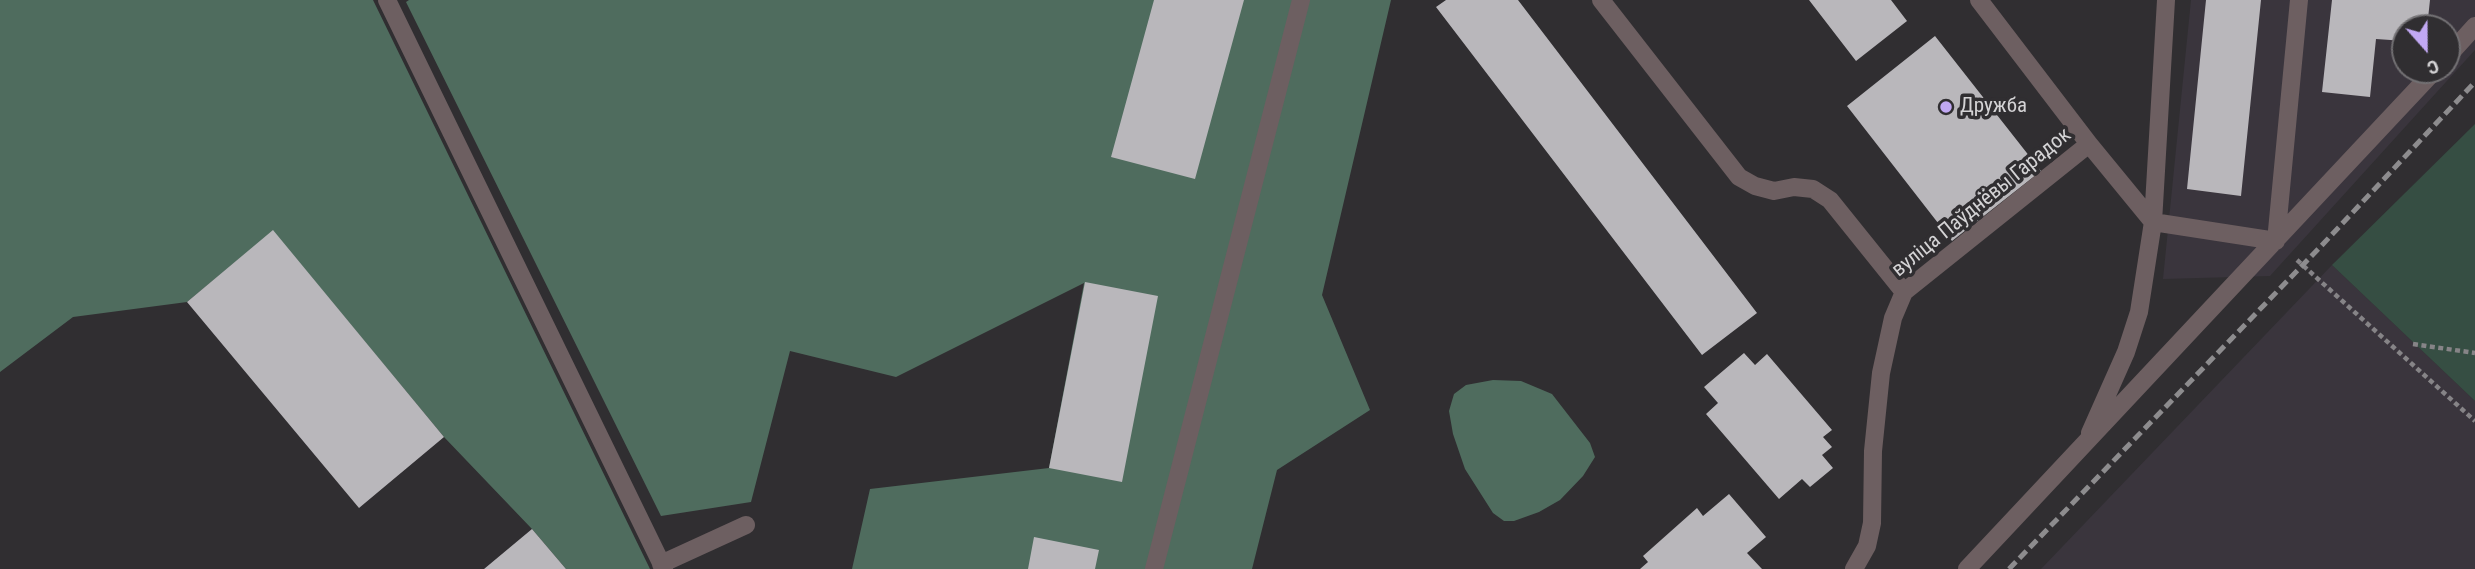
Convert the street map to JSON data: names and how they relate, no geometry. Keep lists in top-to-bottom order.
{
  "streets": {
    "street": ["вуліца Паўднёвы Гарадок"]
  },
  "places": ["Дружба"],
  "north": "bottom"
}
